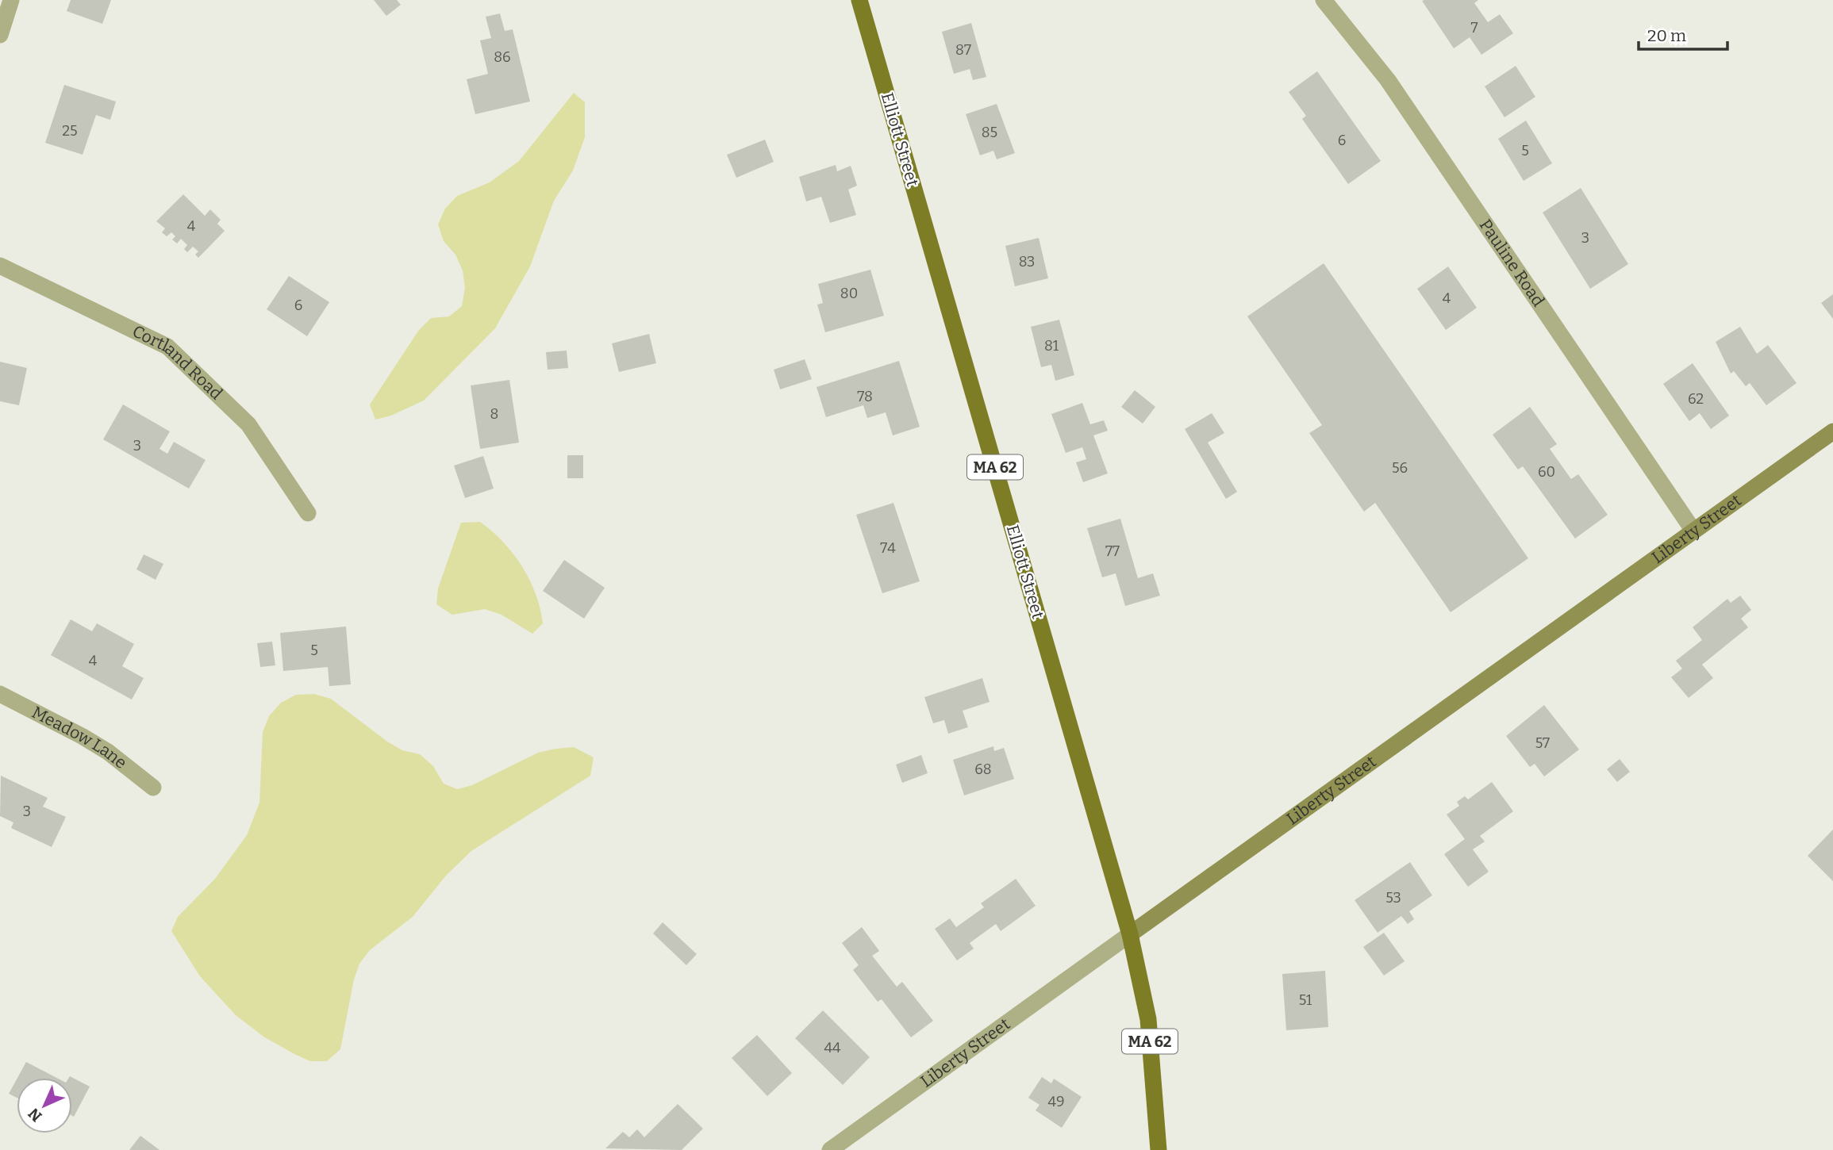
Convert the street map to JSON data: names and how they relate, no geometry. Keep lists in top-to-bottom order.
{
  "streets": {
    "main road": ["Elliott Street", "MA 62"],
    "street": [
      "Pauline Road",
      "Cortland Road",
      "Liberty Street",
      "Meadow Lane"
    ]
  },
  "crossings": [
    ["Elliott Street", "Liberty Street"],
    ["Pauline Road", "Liberty Street"]
  ],
  "house_numbers": [
    "7",
    "87",
    "86",
    "25",
    "85",
    "6",
    "5",
    "4",
    "3",
    "83",
    "80",
    "4",
    "6",
    "81",
    "78",
    "62",
    "8",
    "3",
    "56",
    "60",
    "74",
    "77",
    "5",
    "4",
    "57",
    "68",
    "3",
    "53",
    "51",
    "44",
    "49"
  ],
  "scale_bar": "20 m",
  "north": "bottom left"
}
